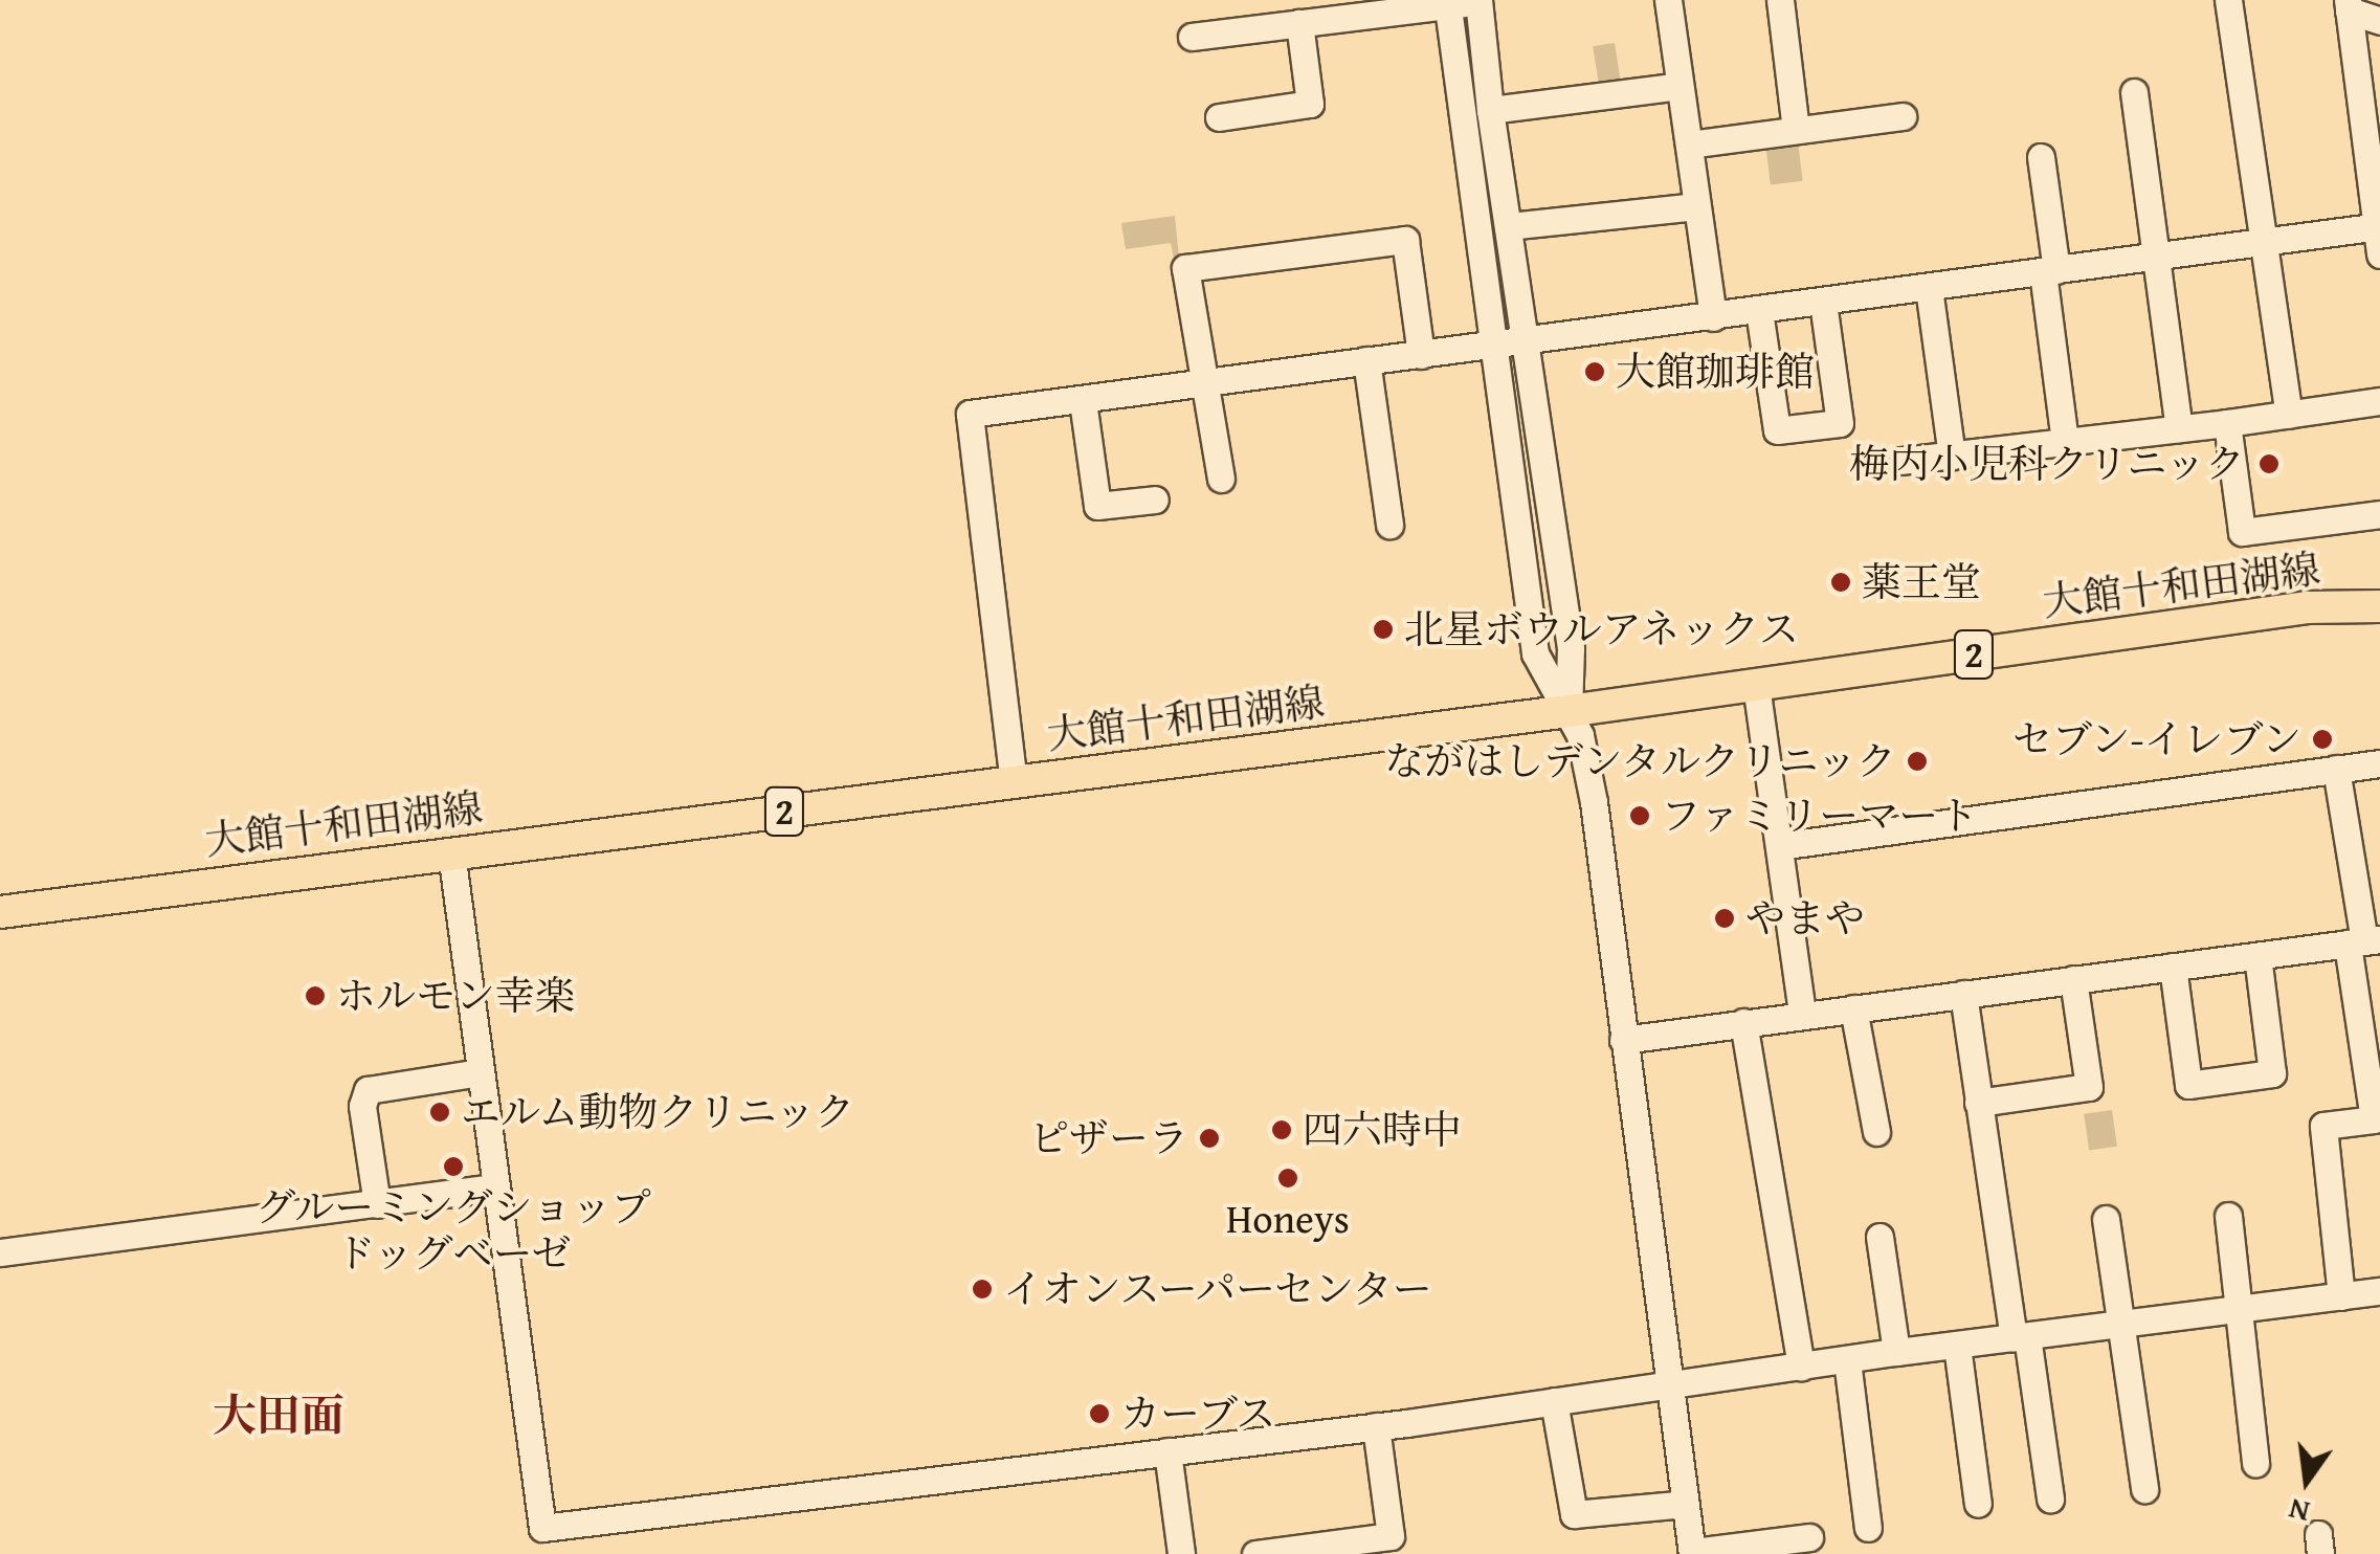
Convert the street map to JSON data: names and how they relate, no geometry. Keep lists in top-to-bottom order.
{
  "streets": {
    "main road": ["大館十和田湖線", "2"]
  },
  "districts": ["大田面"],
  "places": [
    "大館珈琲館",
    "梅内小児科クリニック",
    "薬王堂",
    "北星ボウルアネックス",
    "セブン-イレブン",
    "ながはしデンタルクリニック",
    "ファミリーマート",
    "やまや",
    "ホルモン幸楽",
    "エルム動物クリニック",
    "四六時中",
    "ピザーラ",
    "グルーミングショップ ドッグベーゼ",
    "Honeys",
    "イオンスーパーセンター",
    "カーブス"
  ],
  "north": "bottom"
}
